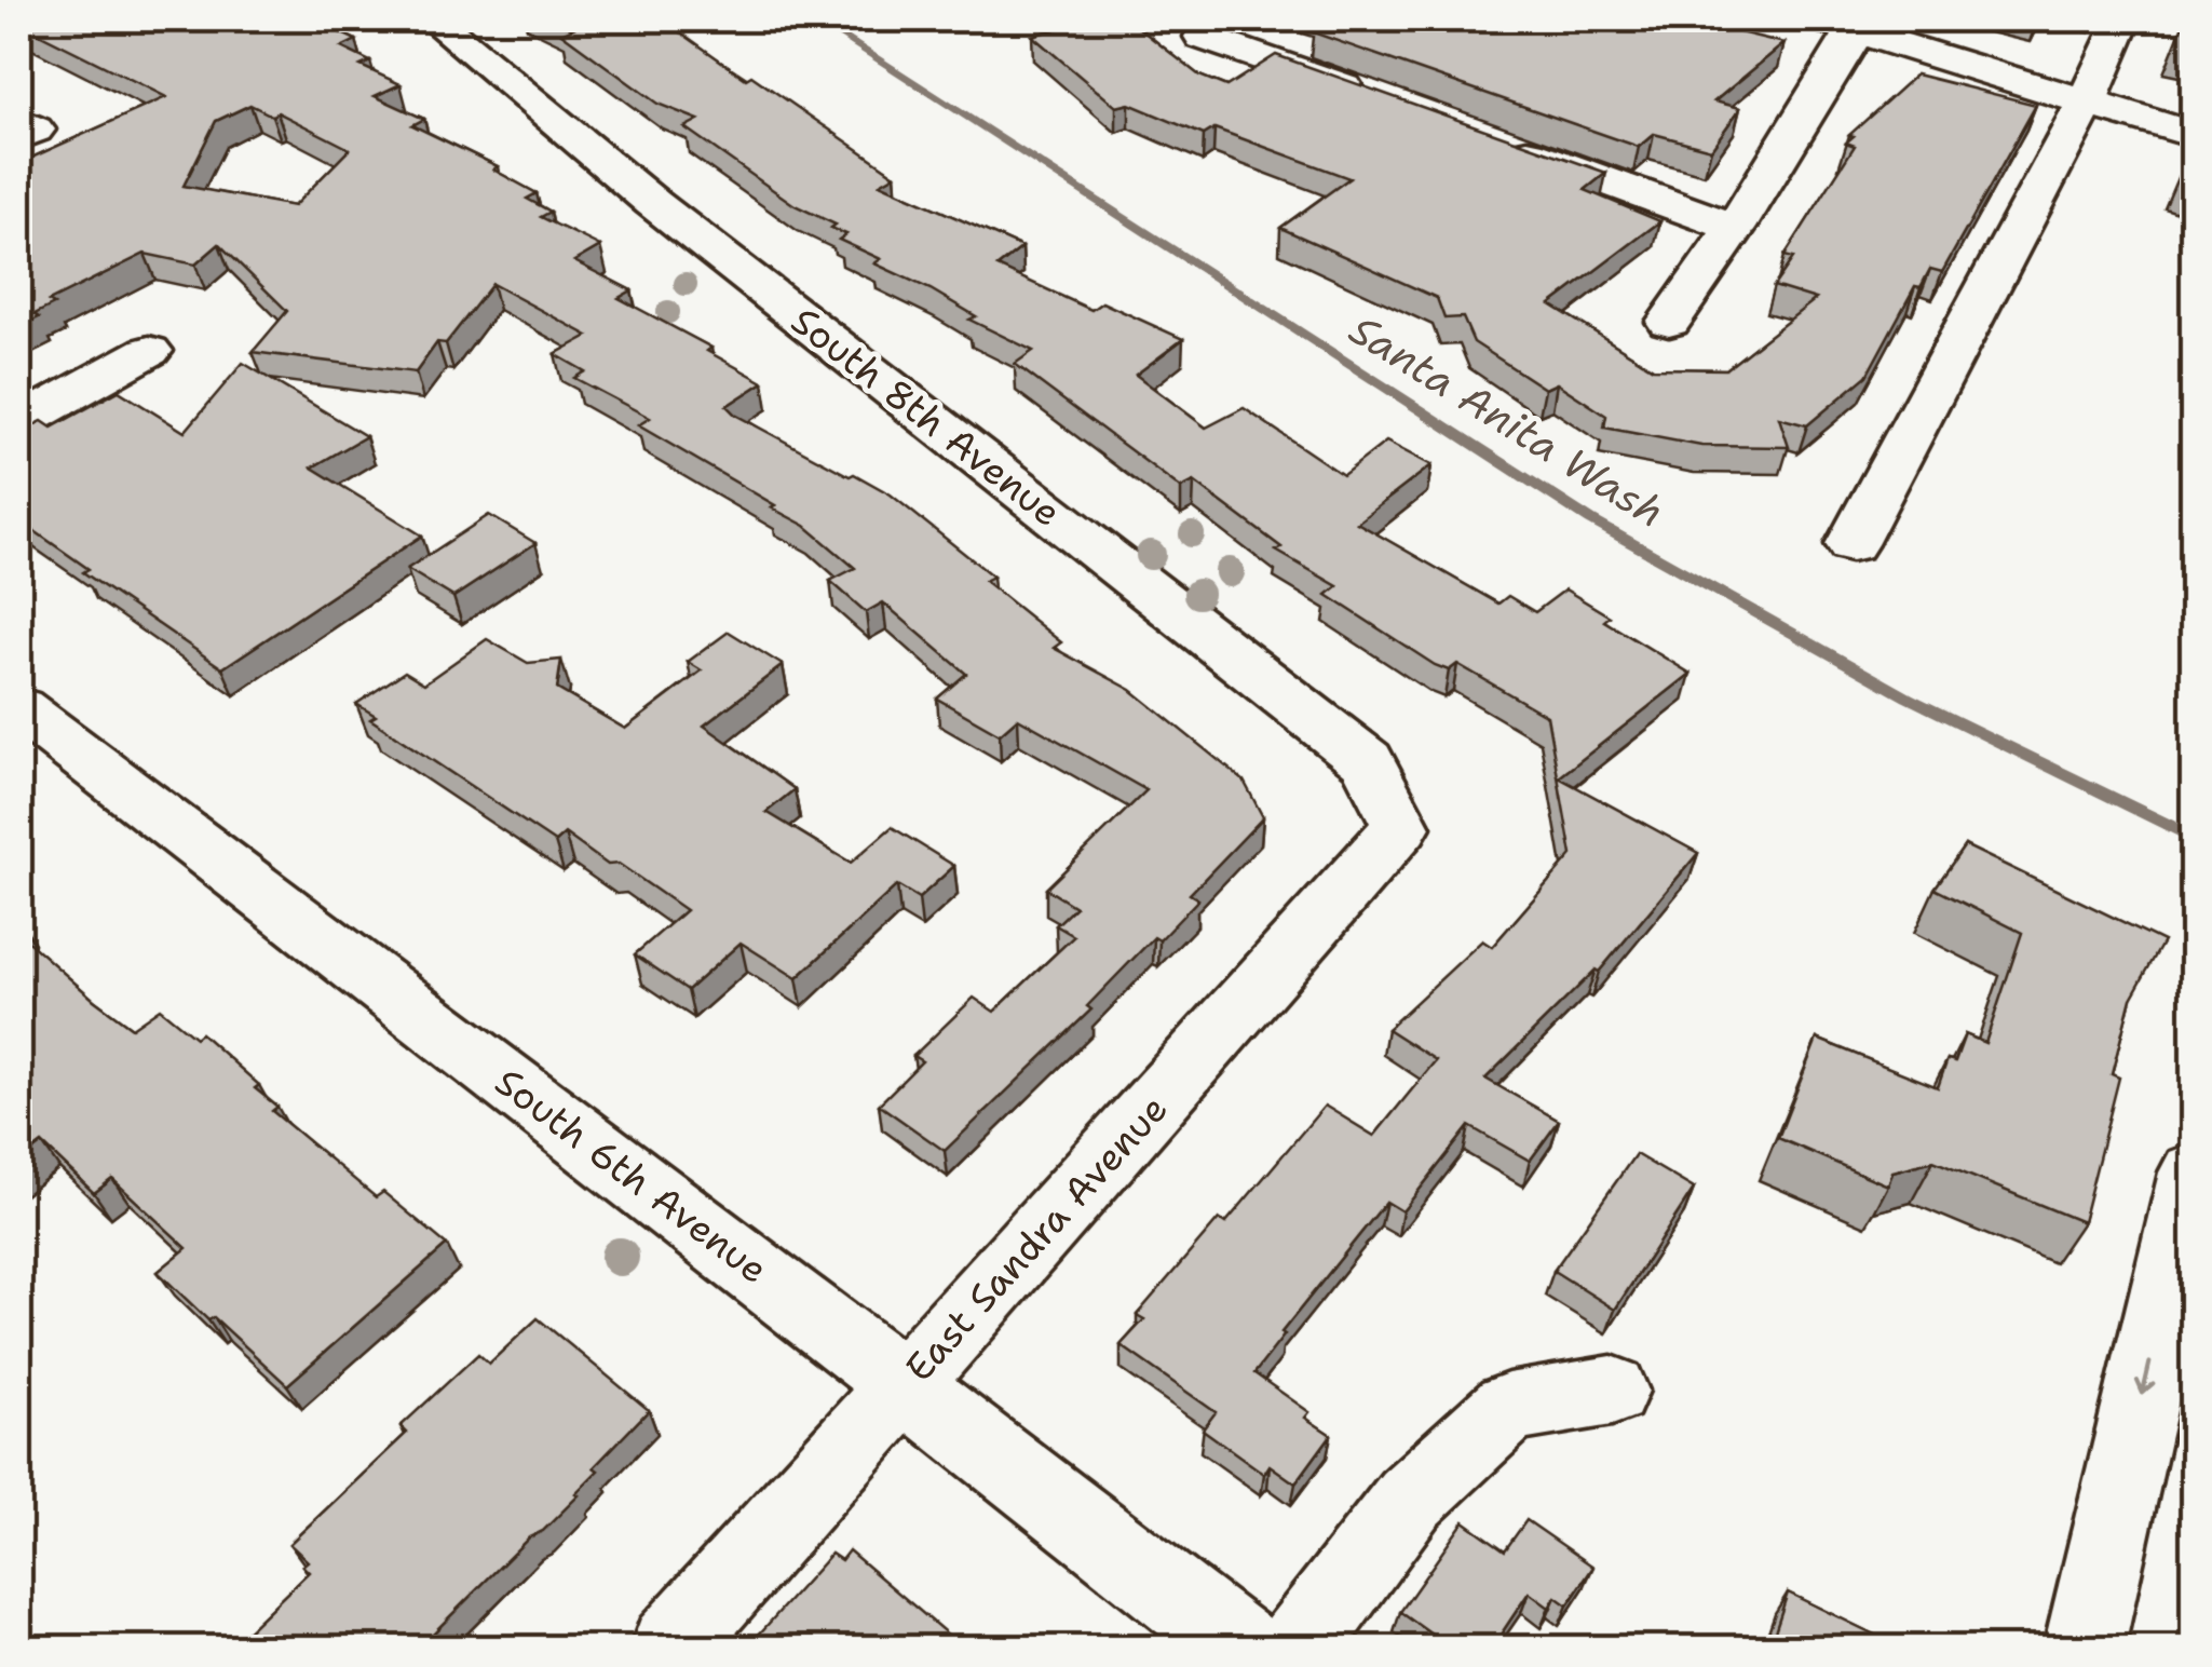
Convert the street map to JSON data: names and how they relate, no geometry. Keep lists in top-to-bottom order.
{
  "streets": {
    "street": ["South 8th Avenue", "South 6th Avenue", "East Sandra Avenue"]
  },
  "crossings": [
    ["South 8th Avenue", "East Sandra Avenue"],
    ["South 6th Avenue", "East Sandra Avenue"]
  ],
  "water": ["Santa Anita Wash"]
}
